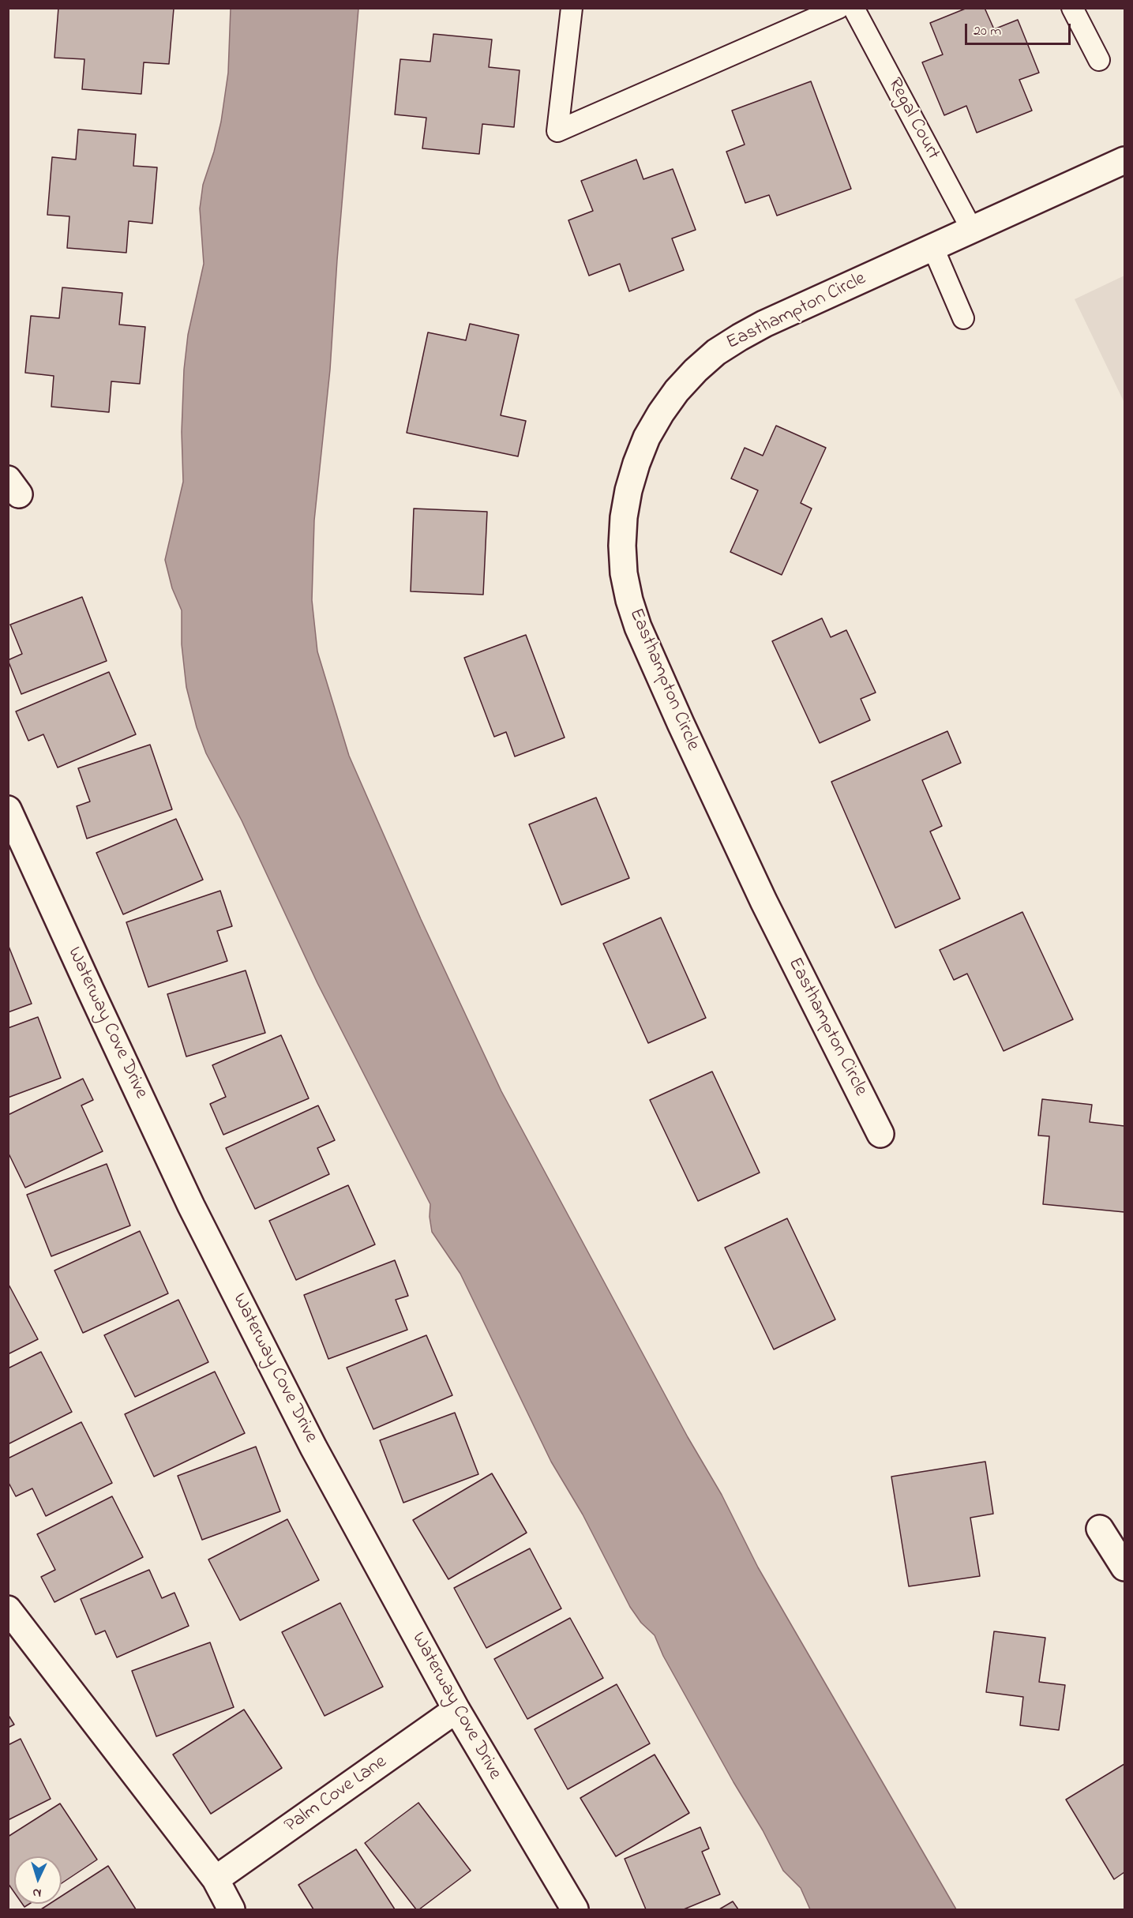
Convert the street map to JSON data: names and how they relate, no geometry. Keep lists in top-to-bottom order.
{
  "streets": {
    "street": ["Easthampton Circle", "Waterway Cove Drive", "Palm Cove Lane"],
    "lane": ["Regal Court"]
  },
  "crossings": [
    ["Regal Court", "Easthampton Circle"],
    ["Waterway Cove Drive", "Palm Cove Lane"]
  ],
  "scale_bar": "20 m",
  "north": "bottom"
}
